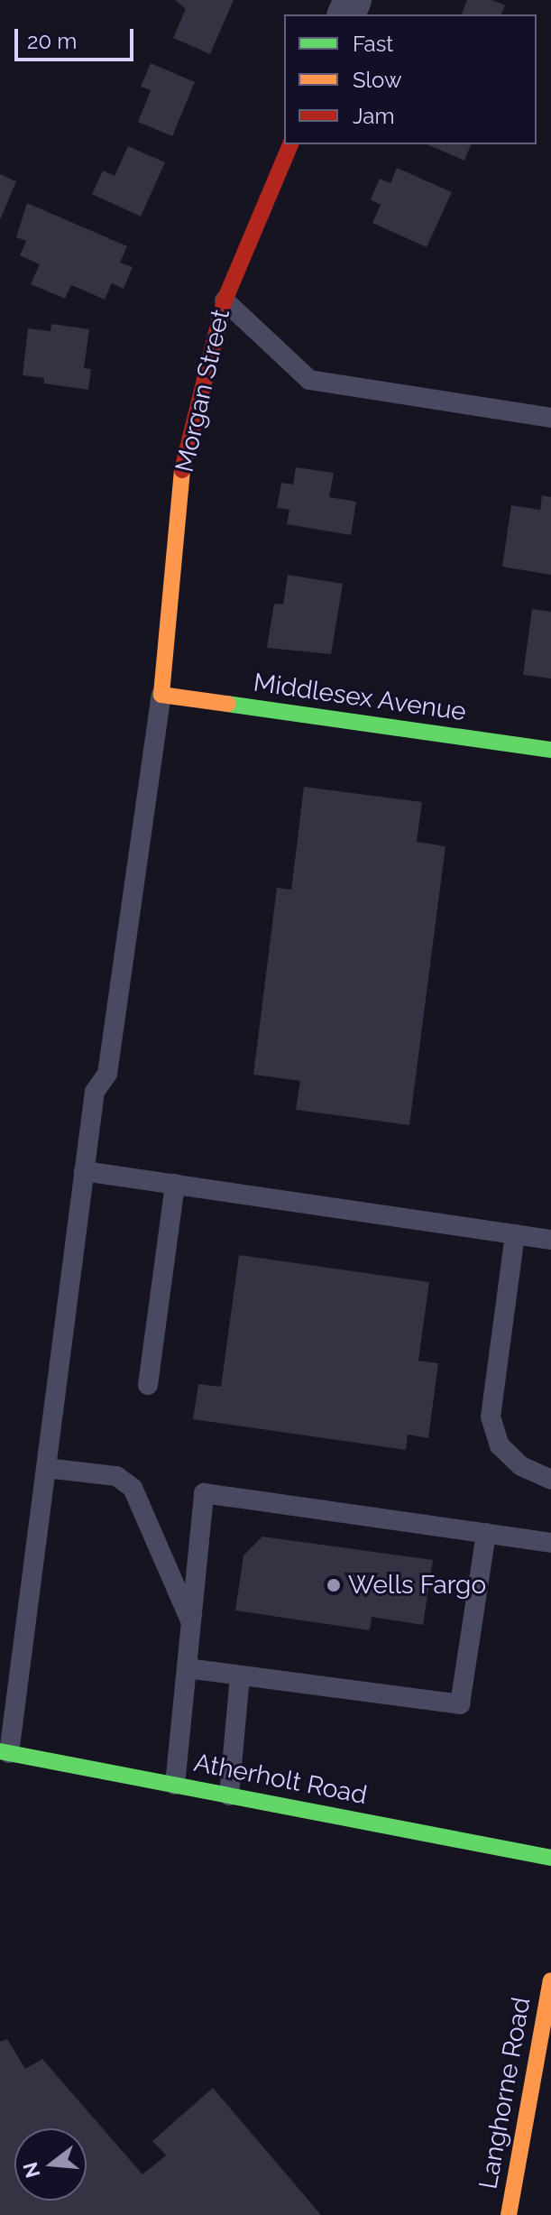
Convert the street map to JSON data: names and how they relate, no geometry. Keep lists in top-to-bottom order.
{
  "streets": {
    "street": [
      "Morgan Street",
      "Middlesex Avenue",
      "Atherholt Road",
      "Langhorne Road"
    ]
  },
  "crossings": [
    ["Morgan Street", "Middlesex Avenue"]
  ],
  "places": ["Wells Fargo"],
  "legend": ["Fast", "Slow", "Jam"],
  "scale_bar": "20 m",
  "north": "left"
}
